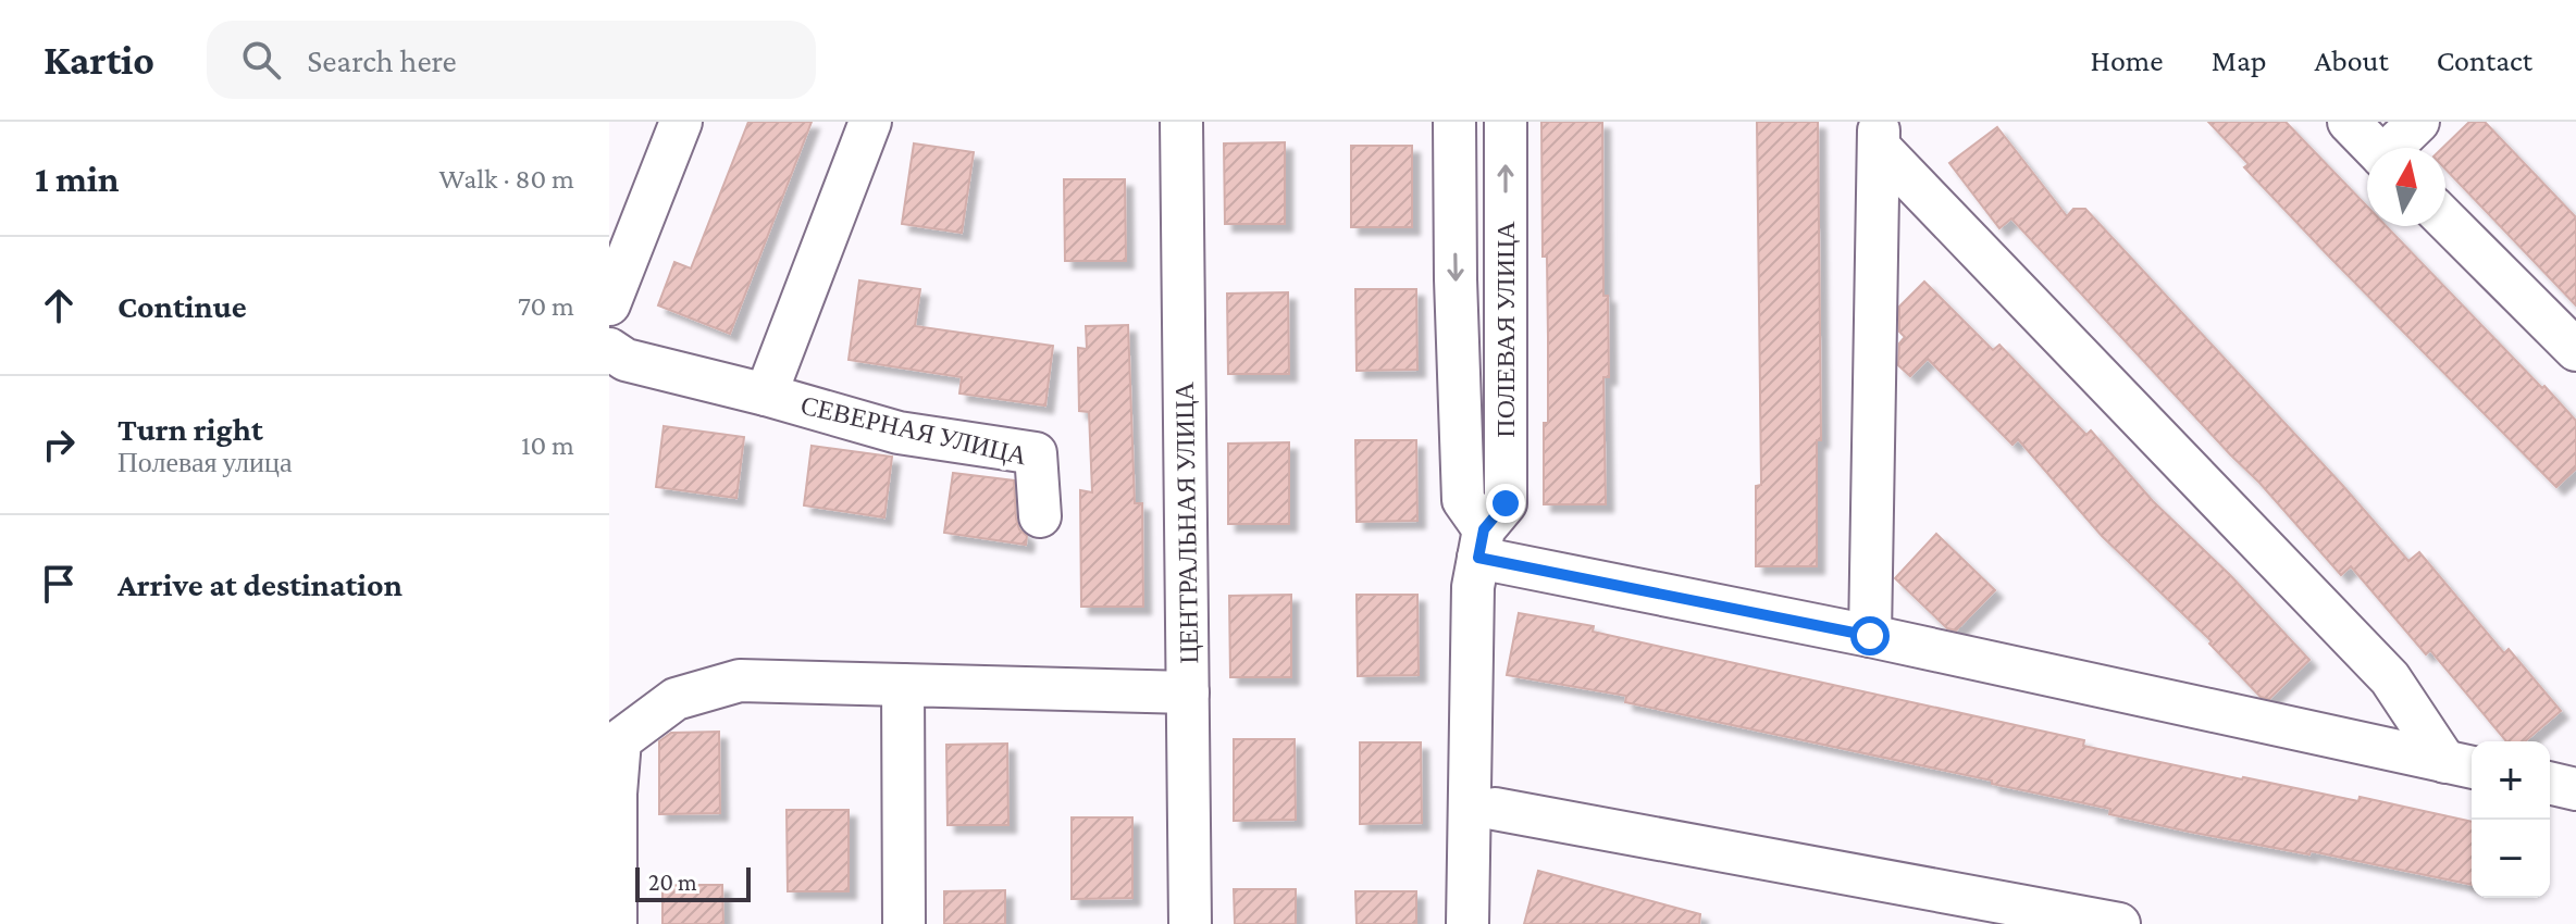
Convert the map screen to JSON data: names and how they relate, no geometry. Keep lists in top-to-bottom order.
{
  "streets": {
    "street": ["ПОЛЕВАЯ УЛИЦА", "СЕВЕРНАЯ УЛИЦА", "ЦЕНТРАЛЬНАЯ УЛИЦА"]
  },
  "scale_bar": "20 m",
  "north": "top",
  "page": {
    "header": "Kartio",
    "search": "Search here",
    "nav": [
      "Home",
      "Map",
      "About",
      "Contact"
    ],
    "heading": ["1 min", "Walk · 80 m"],
    "list": [
      ["Continue", "70 m"],
      ["Turn right", "Полевая улица", "10 m"],
      "Arrive at destination"
    ],
    "map_buttons": ["+", "−"],
    "scale": "20 m"
  }
}
